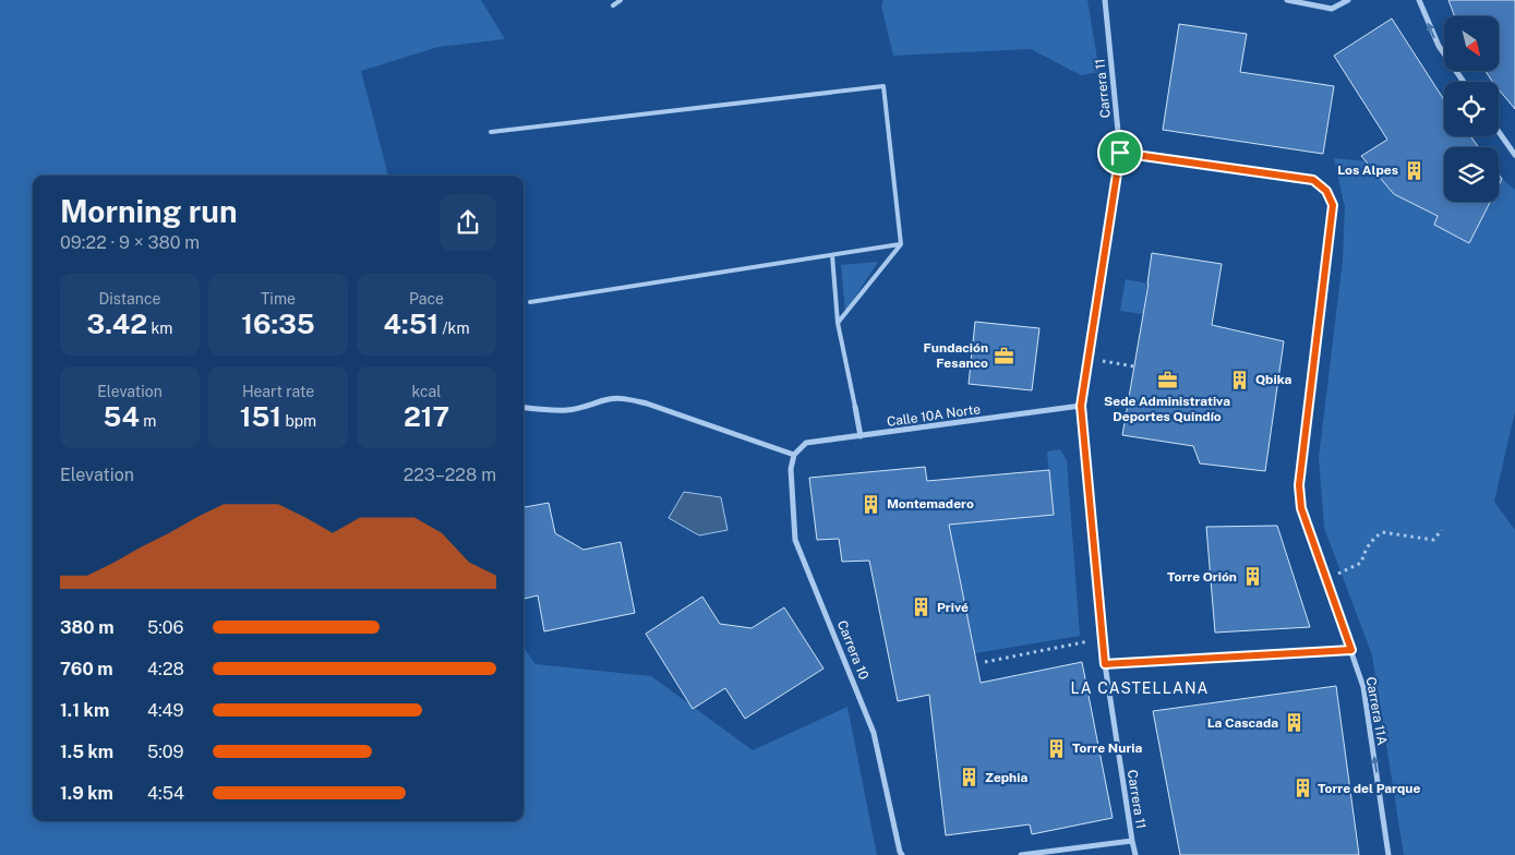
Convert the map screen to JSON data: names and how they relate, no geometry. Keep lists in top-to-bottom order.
{
  "streets": {
    "street": [
      "Carrera 11",
      "Calle 10A Norte",
      "Carrera 10",
      "Carrera 11A"
    ]
  },
  "crossings": [
    ["Carrera 11", "Calle 10A Norte"],
    ["Carrera 11", "Carrera 11A"],
    ["Calle 10A Norte", "Carrera 10"]
  ],
  "districts": ["LA CASTELLANA"],
  "places": {
    "building": [
      "Los Alpes",
      "Qbika",
      "Montemadero",
      "Torre Orión",
      "Privé",
      "La Cascada",
      "Torre Nuria",
      "Zephia",
      "Torre del Parque"
    ],
    "office": ["Fundación Fesanco", "Sede Administrativa Deportes Quindío"]
  },
  "north": "bottom right",
  "page": {
    "heading": ["Morning run", "09:22 · 9 × 380 m"],
    "stats": [
      ["Distance", "3.42 km"],
      ["Time", "16:35"],
      ["Pace", "4:51 /km"],
      ["Elevation", "54 m"],
      ["Heart rate", "151 bpm"],
      ["kcal", "217"]
    ],
    "chart": ["Elevation", "223–228 m"],
    "list": [
      {
        "name": "380 m",
        "note": "5:06"
      },
      {
        "name": "760 m",
        "note": "4:28"
      },
      {
        "name": "1.1 km",
        "note": "4:49"
      },
      {
        "name": "1.5 km",
        "note": "5:09"
      },
      {
        "name": "1.9 km",
        "note": "4:54"
      }
    ]
  }
}
